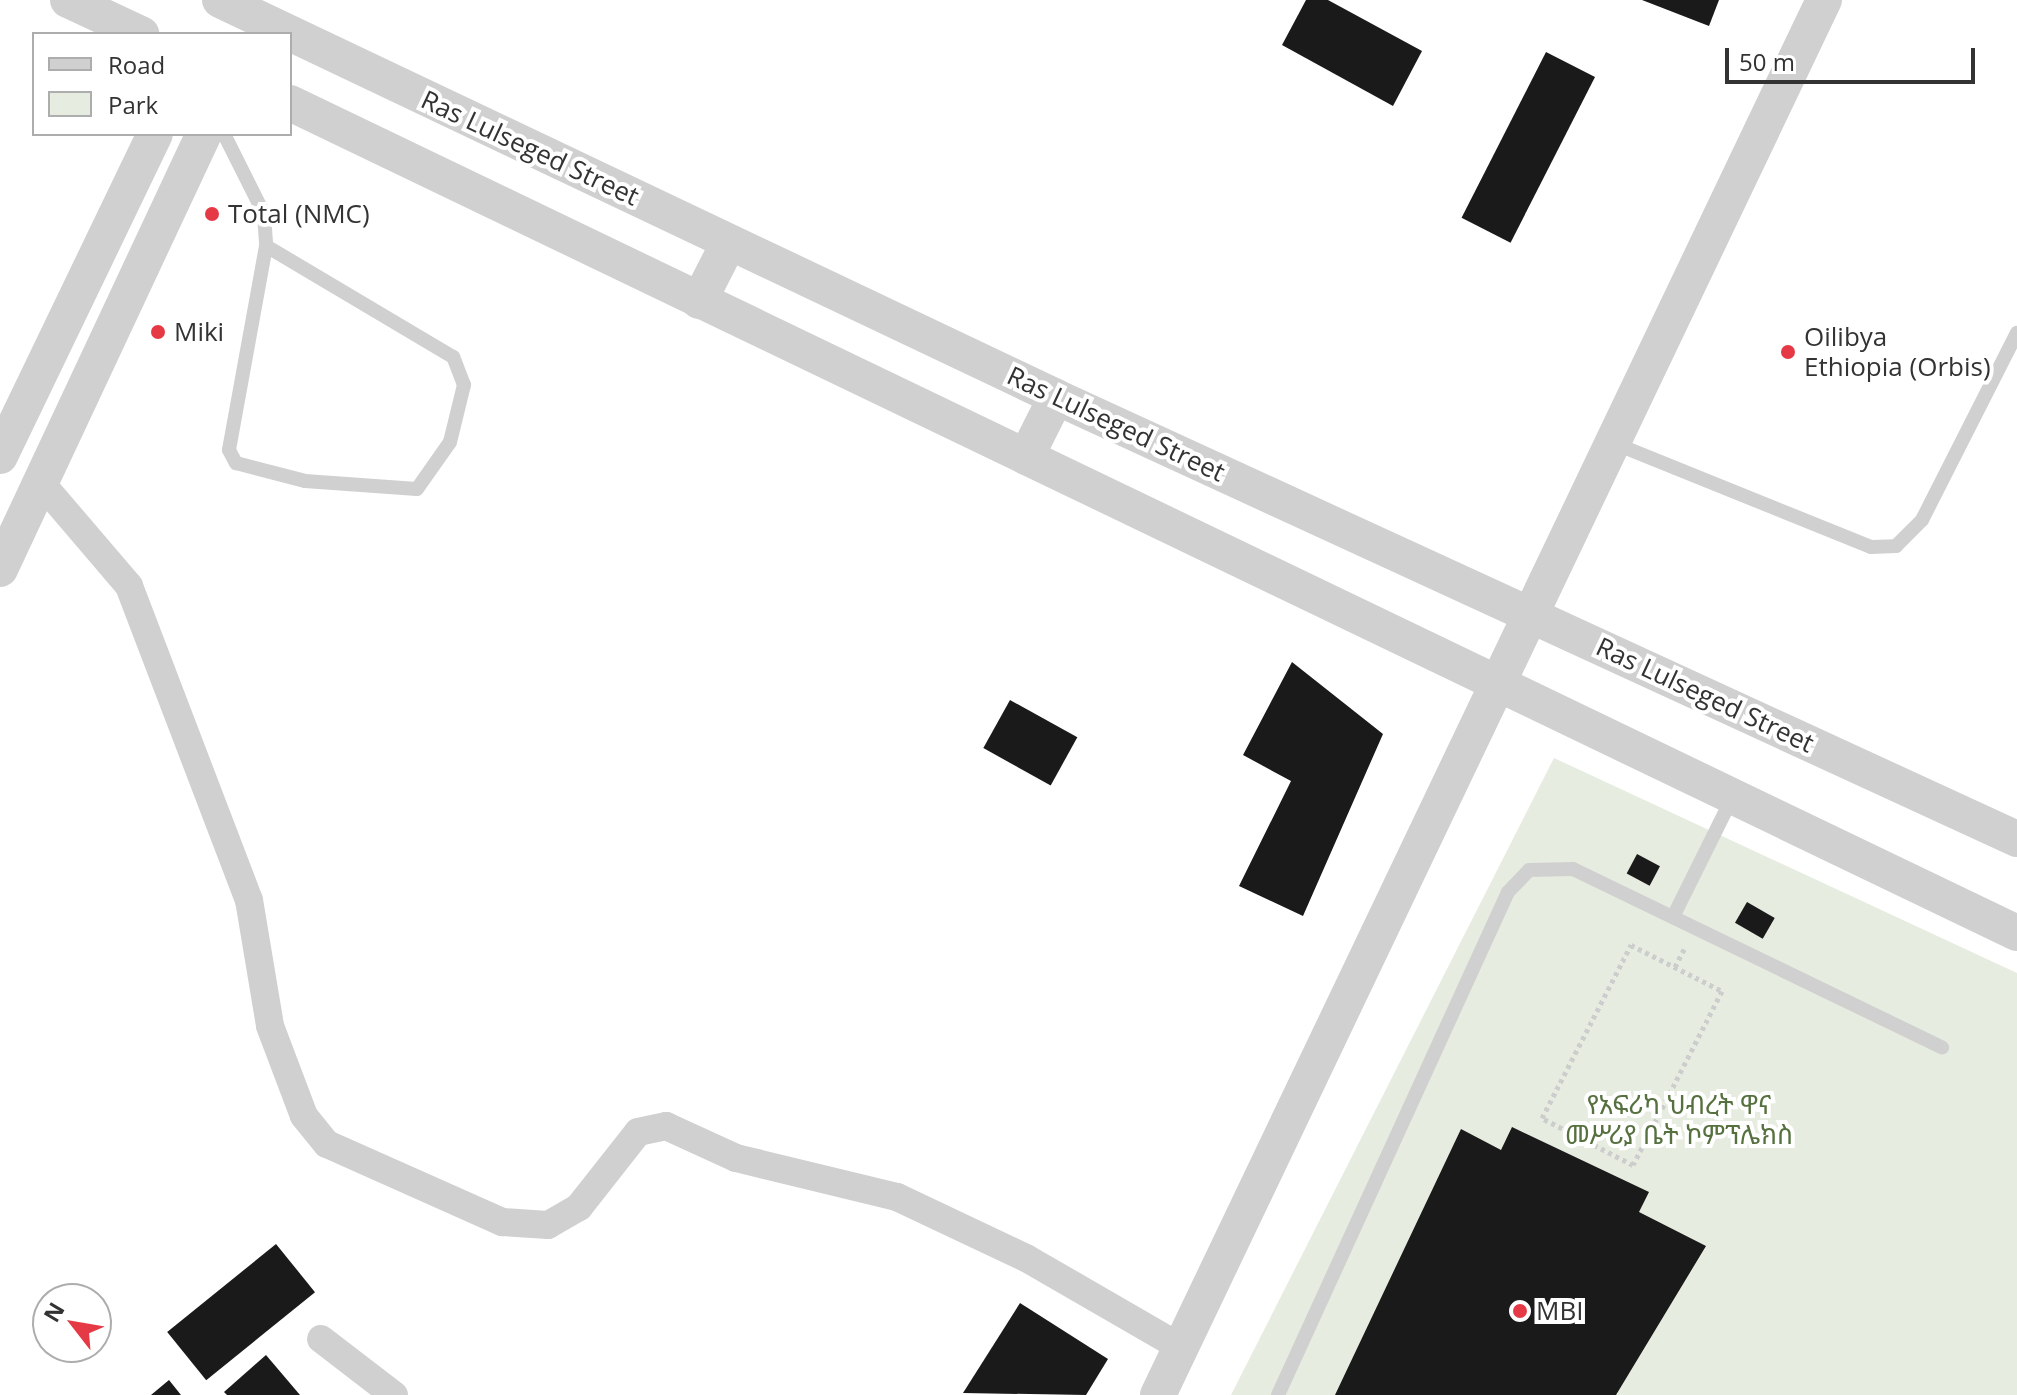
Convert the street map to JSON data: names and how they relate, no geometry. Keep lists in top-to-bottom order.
{
  "streets": {
    "street": ["Ras Lulseged Street"]
  },
  "parks": ["የአፍሪካ ህብረት ዋና መሥሪያ ቤት ኮምፕሌክስ"],
  "places": [
    "Total (NMC)",
    "Miki",
    "Oilibya Ethiopia (Orbis)",
    "MBI"
  ],
  "legend": ["Road", "Park"],
  "scale_bar": "50 m",
  "north": "top left"
}
